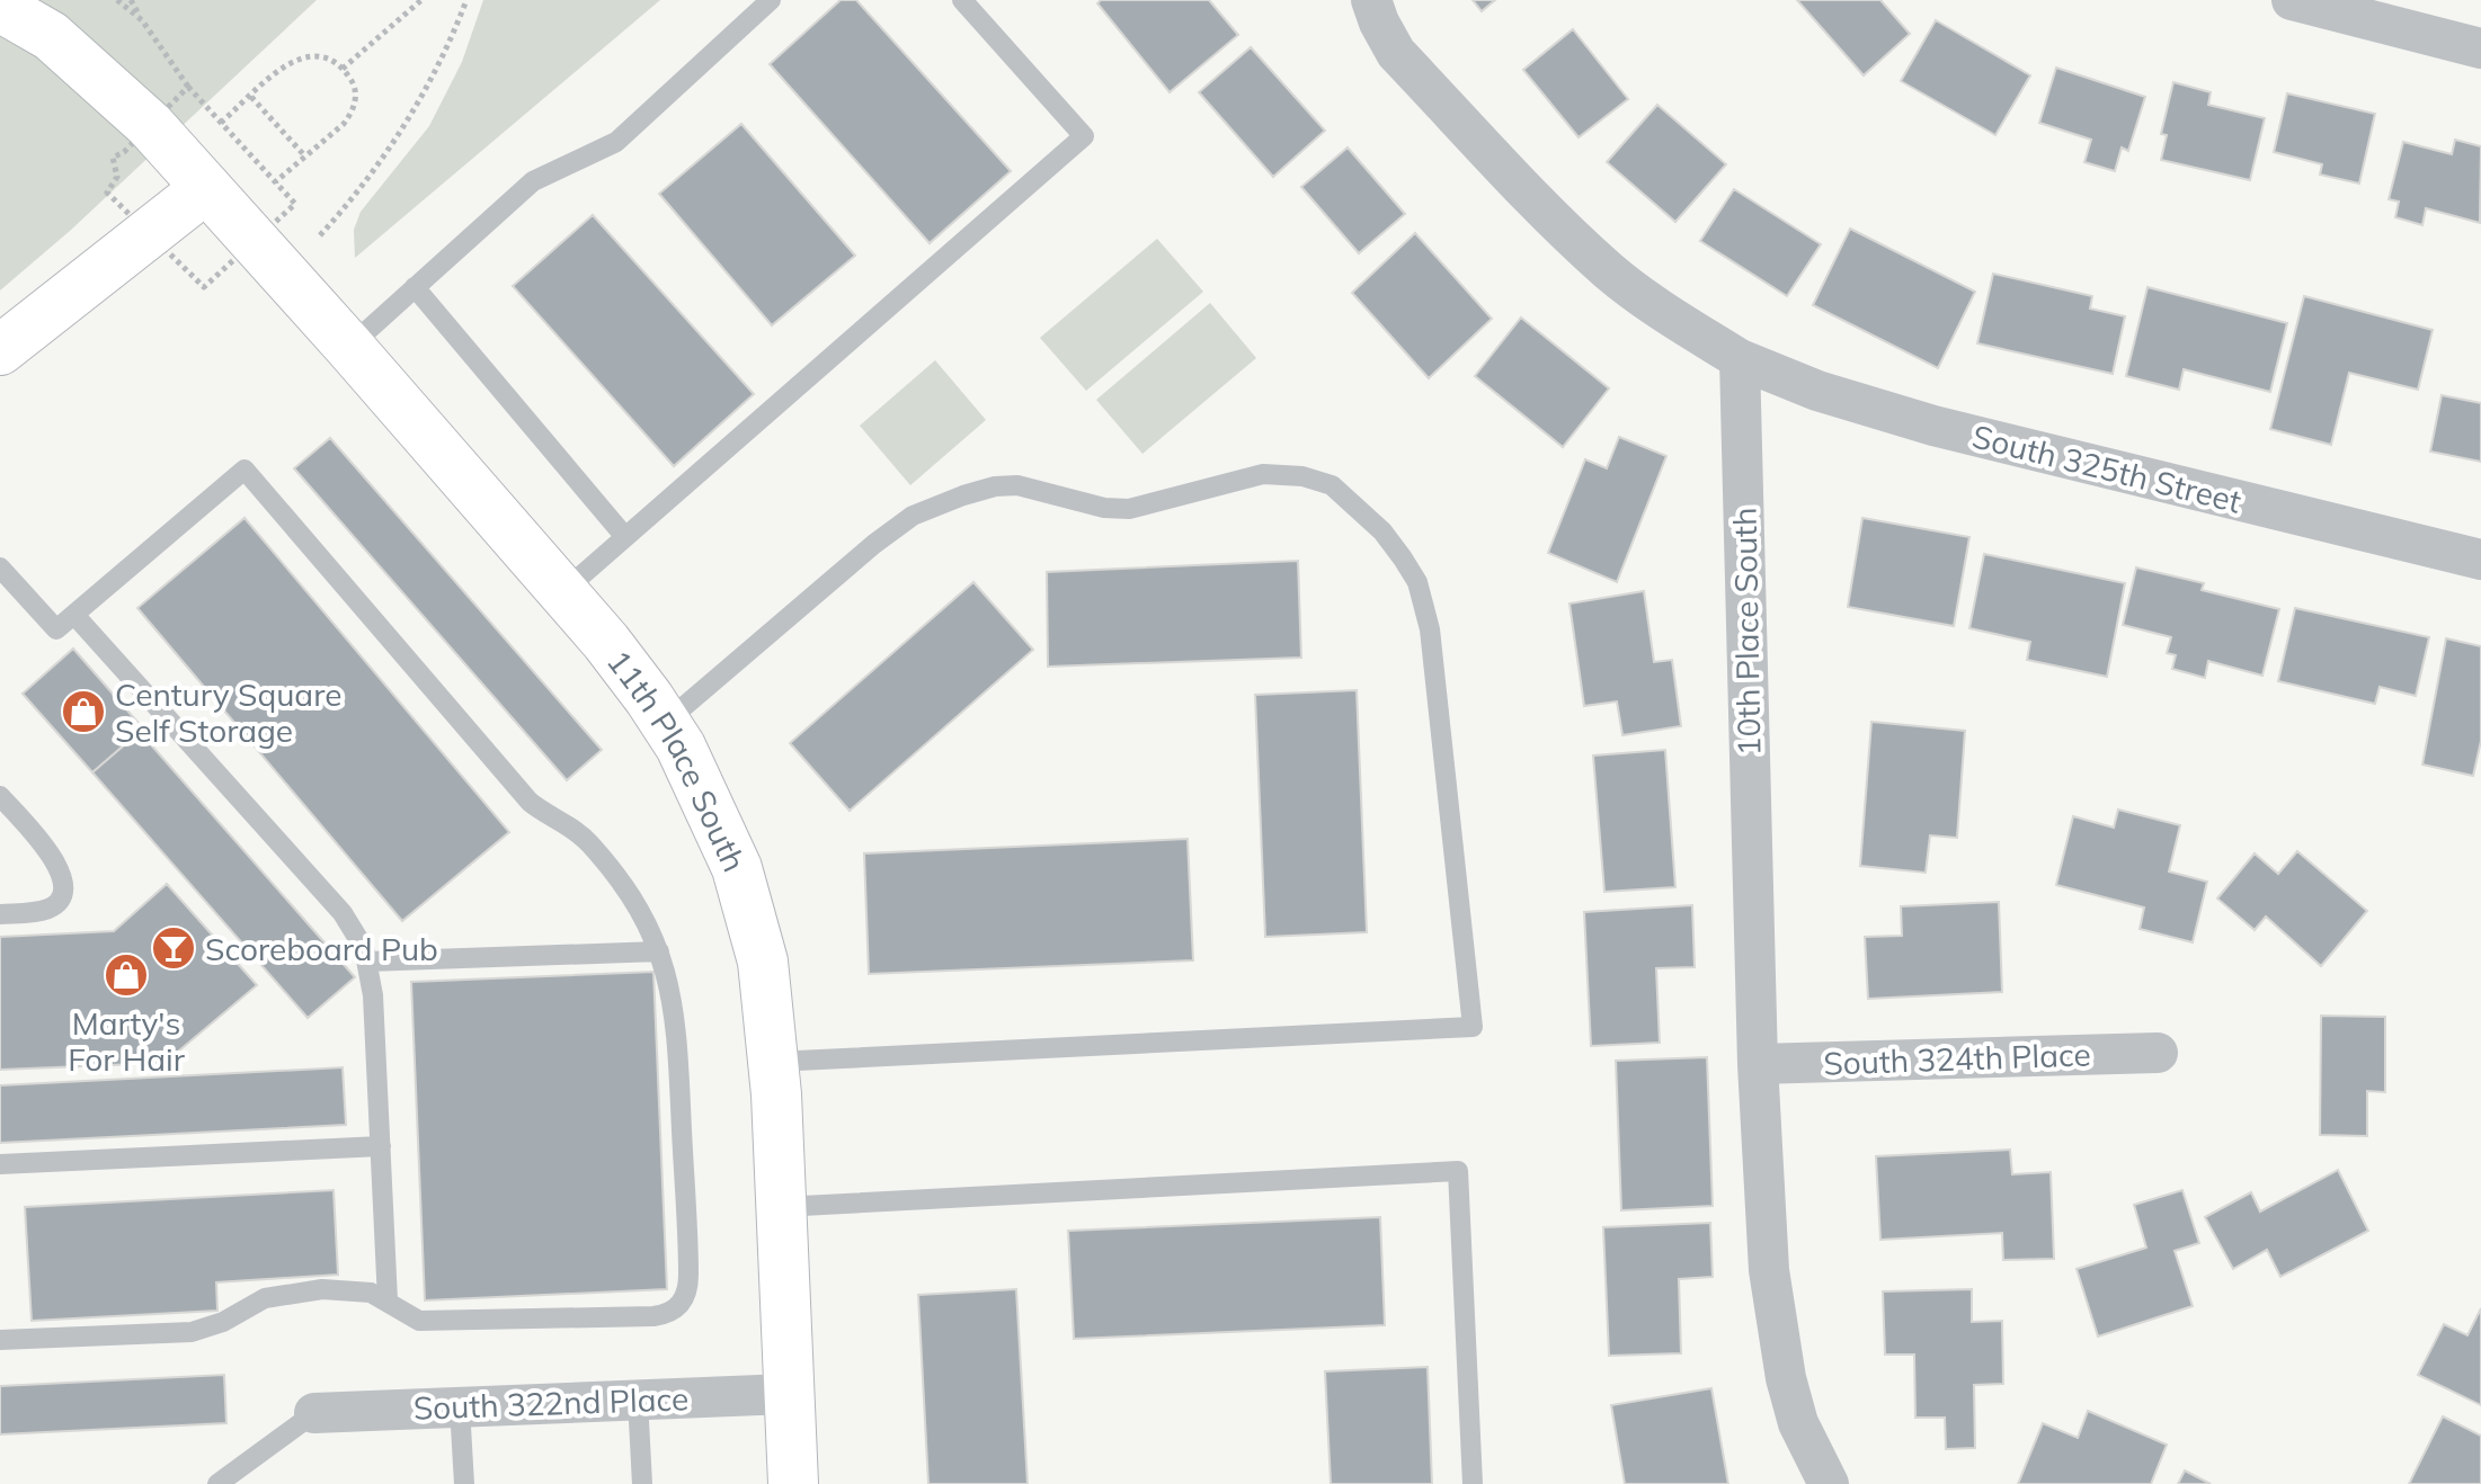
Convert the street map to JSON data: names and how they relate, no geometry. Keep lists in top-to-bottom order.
{
  "streets": {
    "street": [
      "South 325th Street",
      "10th Place South",
      "11th Place South",
      "South 324th Place",
      "South 322nd Place"
    ]
  },
  "crossings": [
    ["South 325th Street", "10th Place South"],
    ["10th Place South", "South 324th Place"],
    ["11th Place South", "South 322nd Place"]
  ],
  "places": {
    "shop": ["Century Square Self Storage", "Marty's For Hair"],
    "bar": ["Scoreboard Pub"]
  }
}
